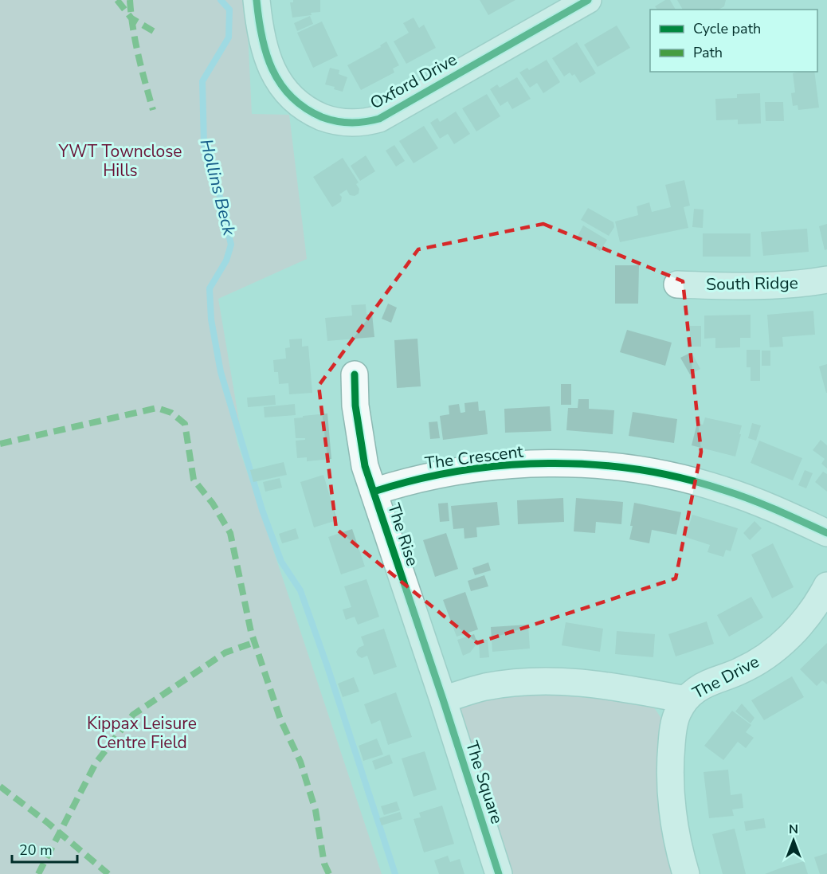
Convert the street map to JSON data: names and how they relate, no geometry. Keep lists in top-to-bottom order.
{
  "streets": {
    "street": [
      "Oxford Drive",
      "South Ridge",
      "The Crescent",
      "The Rise",
      "The Drive",
      "The Square"
    ]
  },
  "crossings": [
    ["The Crescent", "The Rise"],
    ["The Rise", "The Square"]
  ],
  "water": ["Hollins Beck"],
  "parks": ["YWT Townclose Hills", "Kippax Leisure Centre Field"],
  "legend": ["Cycle path", "Path"],
  "scale_bar": "20 m",
  "north": "top"
}
